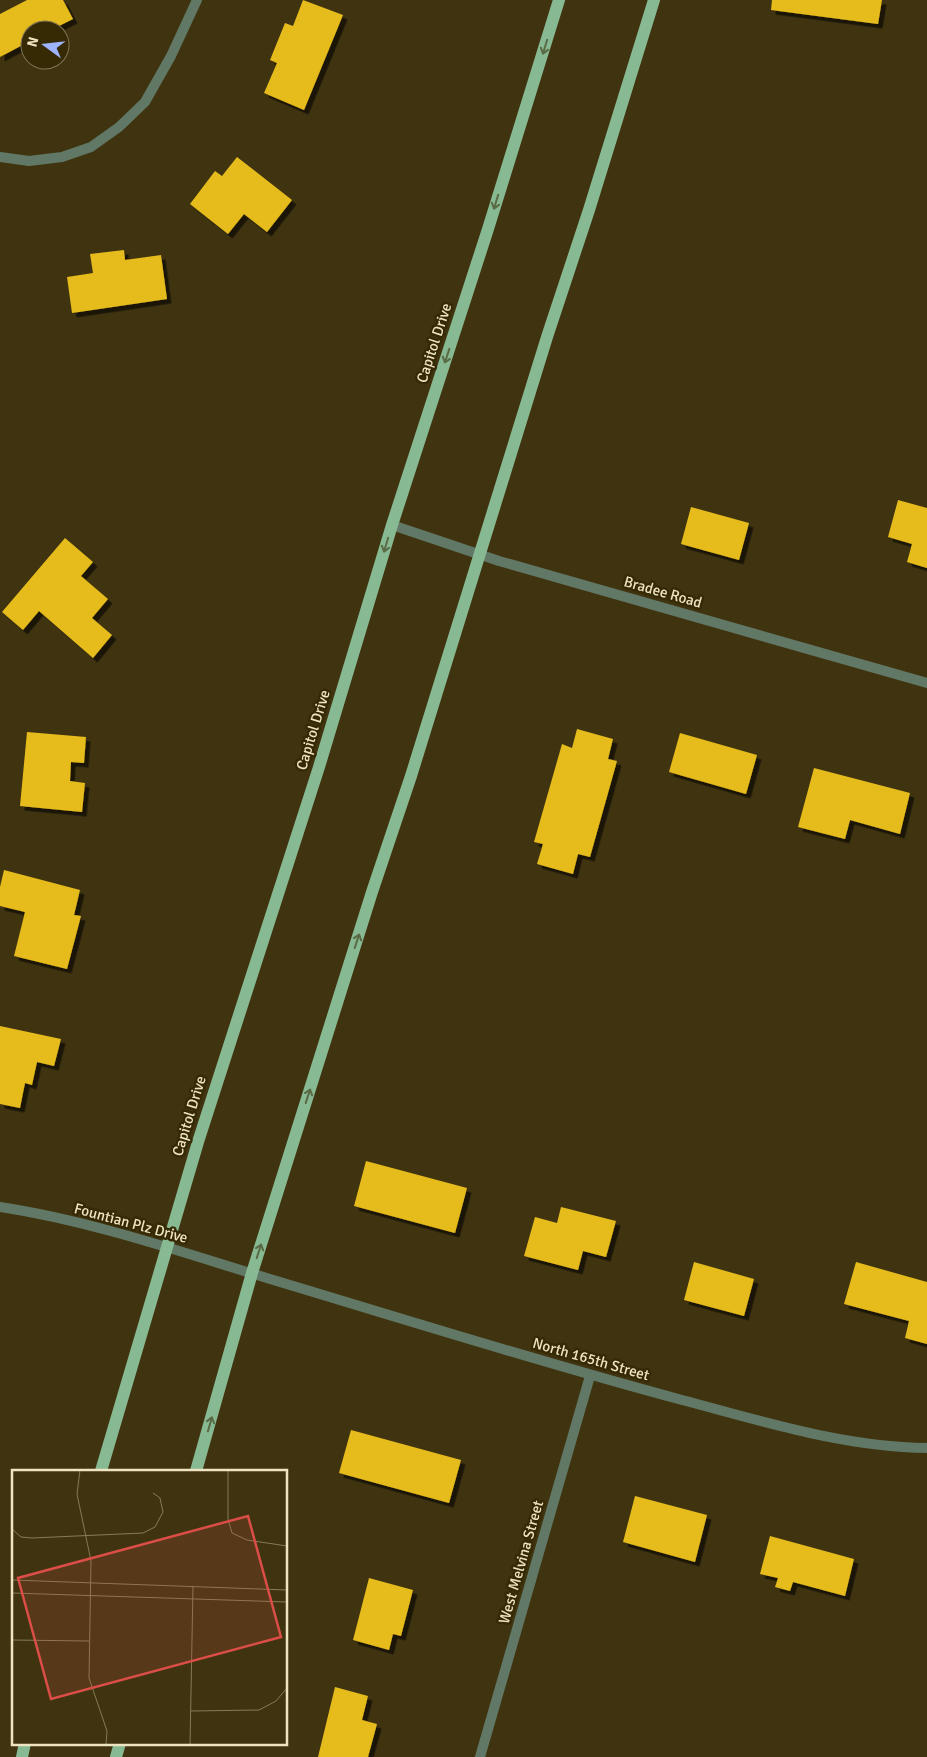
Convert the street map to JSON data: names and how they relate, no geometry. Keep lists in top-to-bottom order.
{
  "streets": {
    "main road": ["Capitol Drive"],
    "street": [
      "Bradee Road",
      "Fountian Plz Drive",
      "North 165th Street",
      "West Melvina Street"
    ]
  },
  "crossings": [
    ["Capitol Drive", "Bradee Road"],
    ["Capitol Drive", "Fountian Plz Drive"],
    ["Fountian Plz Drive", "North 165th Street"],
    ["North 165th Street", "West Melvina Street"]
  ],
  "north": "left"
}
